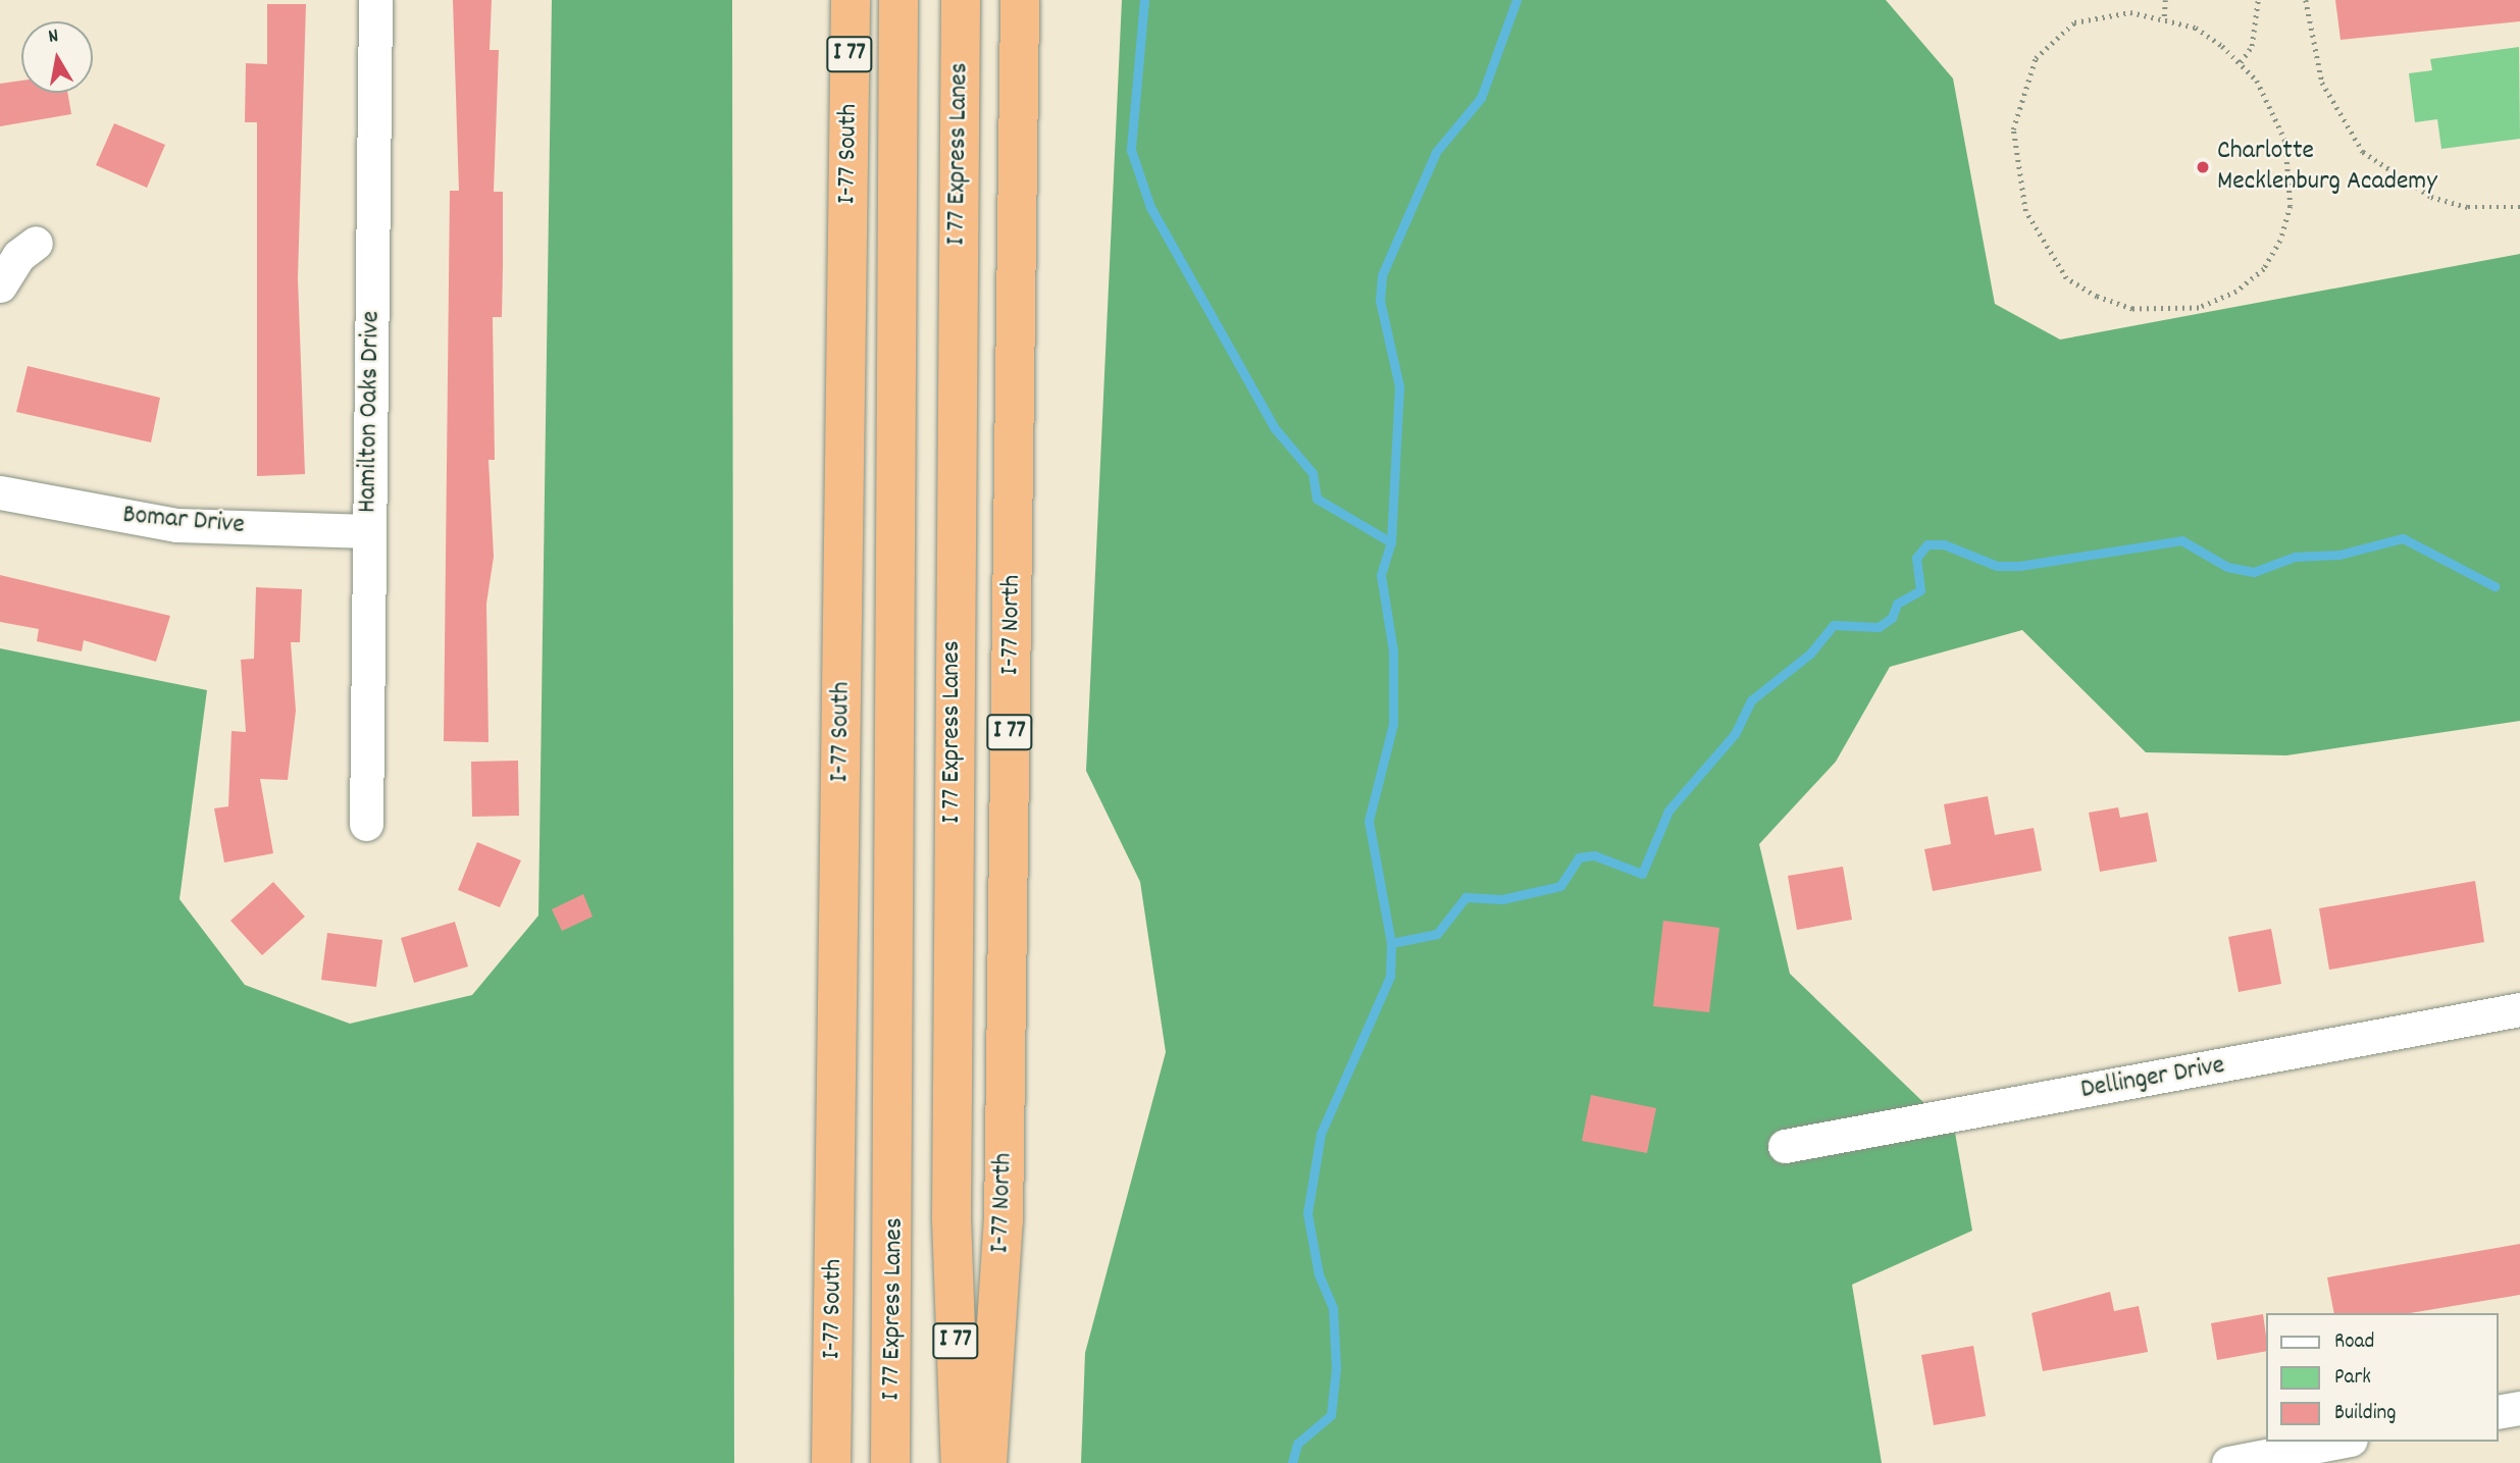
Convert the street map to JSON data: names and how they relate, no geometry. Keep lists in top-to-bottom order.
{
  "streets": {
    "highway": [
      "I 77",
      "I-77 South",
      "I 77 Express Lanes",
      "I-77 North"
    ],
    "street": ["Hamilton Oaks Drive", "Bomar Drive", "Dellinger Drive"]
  },
  "crossings": [
    ["Hamilton Oaks Drive", "Bomar Drive"]
  ],
  "places": ["Charlotte Mecklenburg Academy"],
  "legend": ["Road", "Park", "Building"],
  "north": "top"
}
